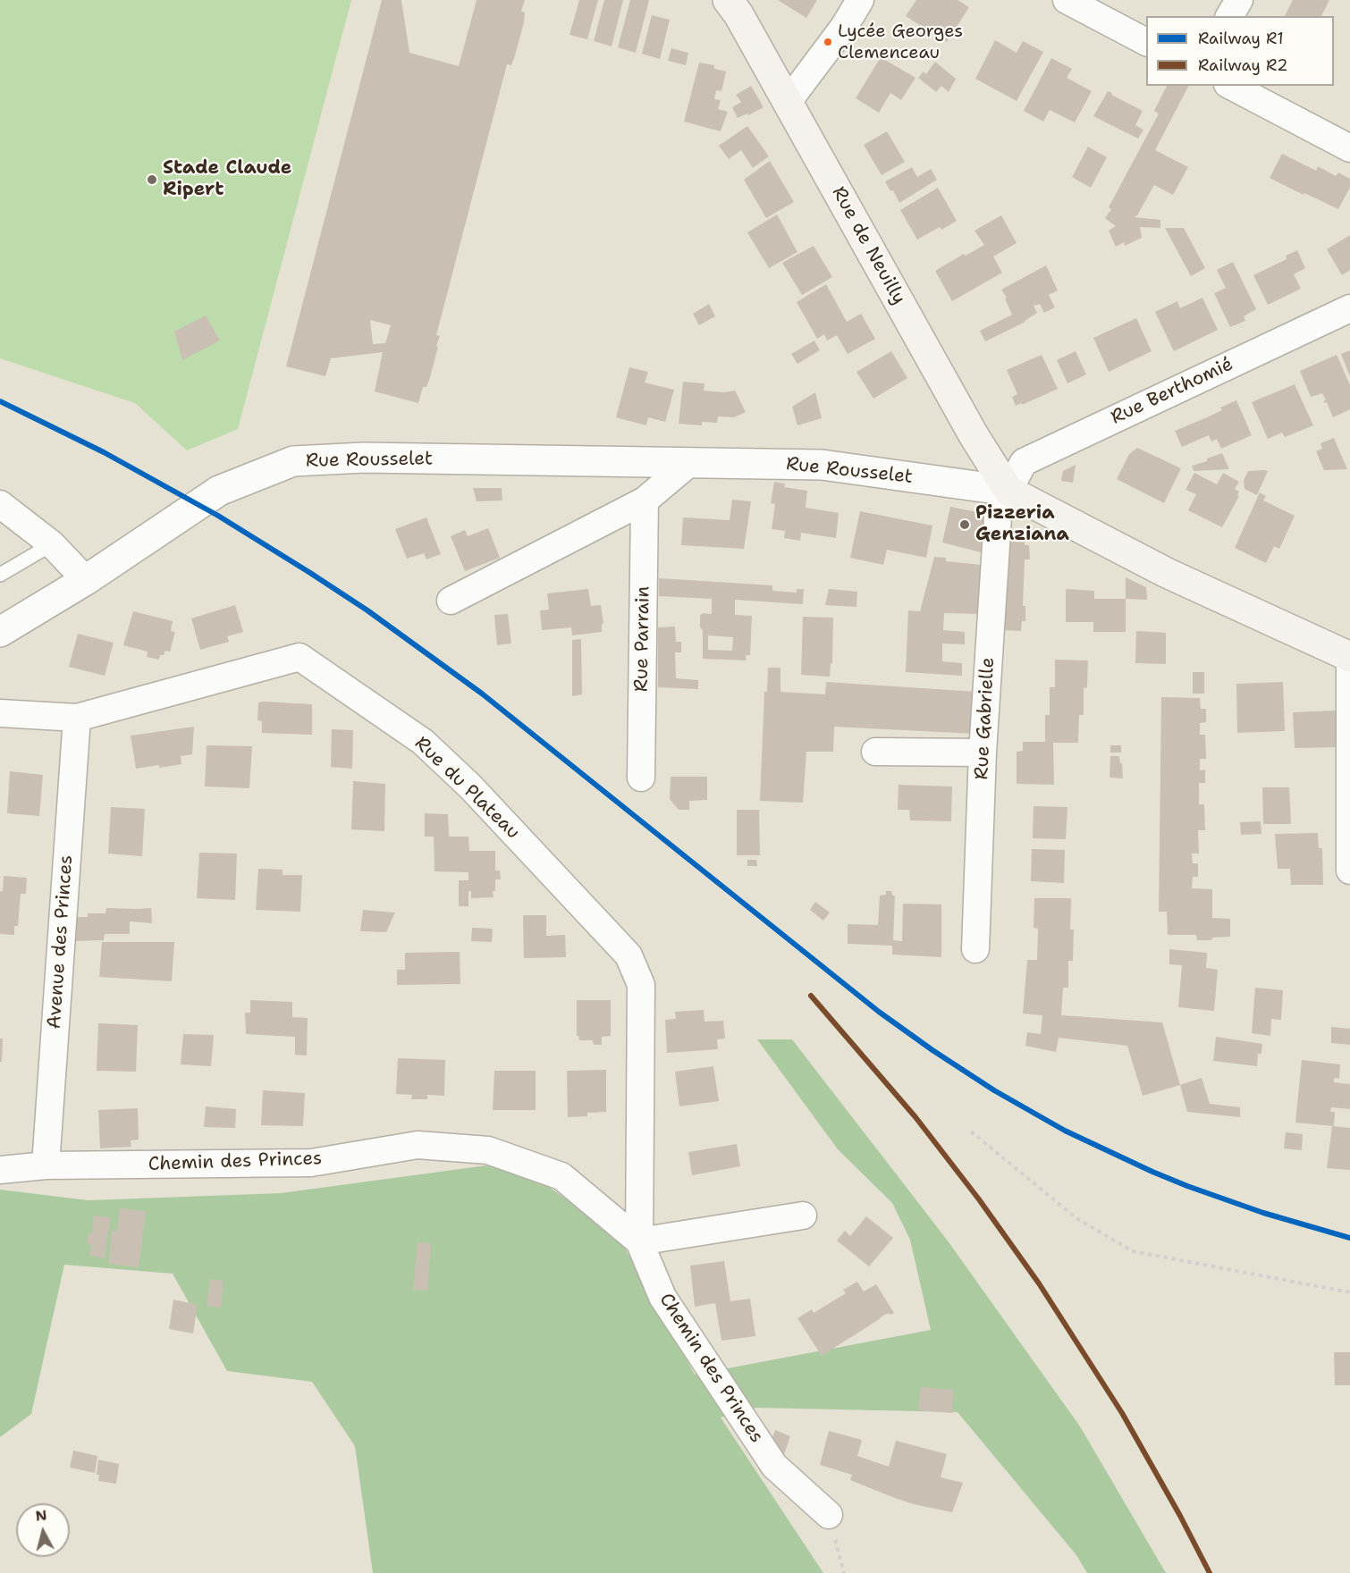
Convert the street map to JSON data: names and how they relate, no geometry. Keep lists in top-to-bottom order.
{
  "streets": {
    "main road": ["Rue de Neuilly"],
    "street": [
      "Rue Berthomié",
      "Rue Rousselet",
      "Rue Parrain",
      "Rue Gabrielle",
      "Rue du Plateau",
      "Avenue des Princes",
      "Chemin des Princes"
    ]
  },
  "crossings": [
    ["Rue de Neuilly", "Rue Berthomié"],
    ["Rue de Neuilly", "Rue Rousselet"],
    ["Rue de Neuilly", "Rue Gabrielle"],
    ["Rue Berthomié", "Rue Rousselet"],
    ["Rue Berthomié", "Rue Gabrielle"],
    ["Rue Rousselet", "Rue Gabrielle"],
    ["Rue du Plateau", "Avenue des Princes"],
    ["Rue du Plateau", "Chemin des Princes"],
    ["Avenue des Princes", "Chemin des Princes"]
  ],
  "places": ["Lycée Georges Clemenceau", "Stade Claude Ripert", "Pizzeria Genziana"],
  "lines": ["rail line R1", "rail line R2"],
  "legend": ["Railway R1", "Railway R2"],
  "north": "top"
}
